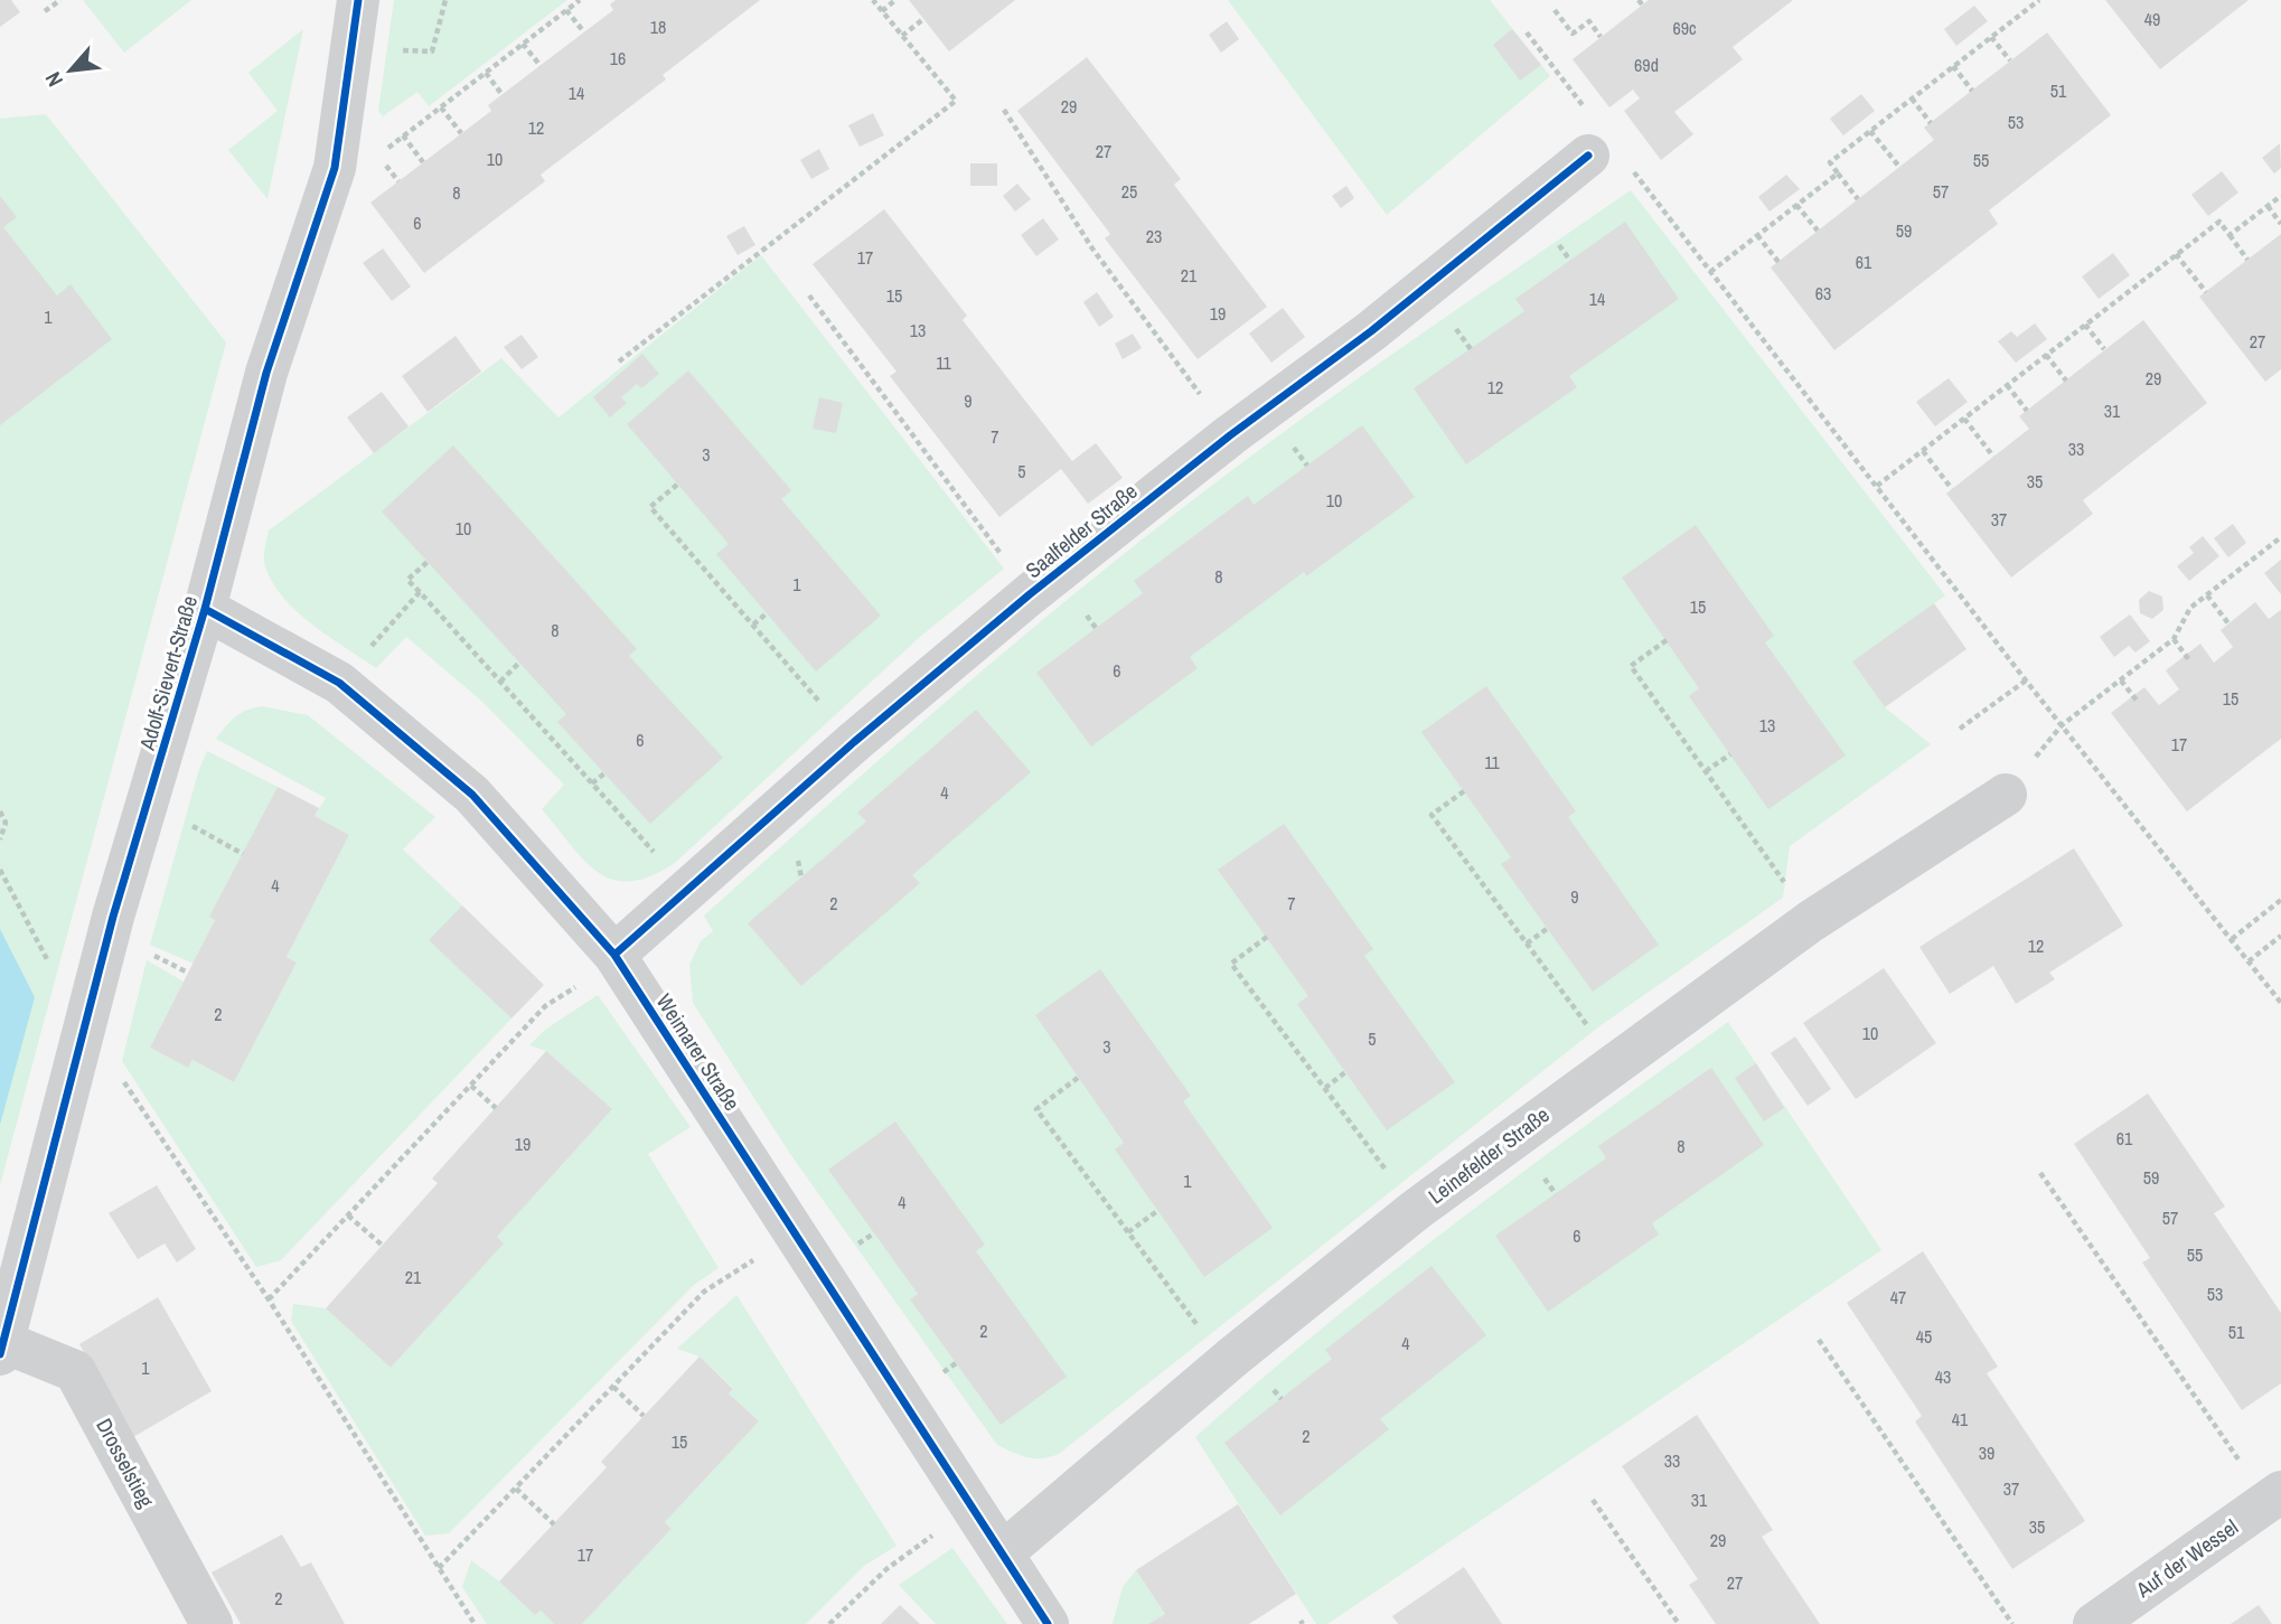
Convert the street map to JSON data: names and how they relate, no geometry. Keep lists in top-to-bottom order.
{
  "streets": {
    "street": [
      "Saalfelder Straße",
      "Adolf-Sievert-Straße",
      "Weimarer Straße",
      "Leinefelder Straße",
      "Drosselstieg",
      "Auf der Wessel"
    ]
  },
  "crossings": [
    ["Saalfelder Straße", "Weimarer Straße"],
    ["Adolf-Sievert-Straße", "Weimarer Straße"],
    ["Adolf-Sievert-Straße", "Drosselstieg"],
    ["Weimarer Straße", "Leinefelder Straße"]
  ],
  "house_numbers": [
    "49",
    "18",
    "69c",
    "16",
    "69d",
    "51",
    "14",
    "29",
    "53",
    "12",
    "27",
    "10",
    "55",
    "25",
    "57",
    "8",
    "6",
    "59",
    "23",
    "17",
    "61",
    "21",
    "63",
    "15",
    "14",
    "19",
    "1",
    "13",
    "27",
    "11",
    "29",
    "12",
    "9",
    "31",
    "7",
    "33",
    "3",
    "5",
    "35",
    "10",
    "37",
    "10",
    "8",
    "1",
    "15",
    "8",
    "6",
    "15",
    "13",
    "6",
    "17",
    "11",
    "4",
    "4",
    "9",
    "2",
    "7",
    "12",
    "2",
    "10",
    "5",
    "3",
    "61",
    "19",
    "8",
    "59",
    "1",
    "4",
    "57",
    "6",
    "55",
    "21",
    "53",
    "47",
    "2",
    "51",
    "45",
    "4",
    "1",
    "43",
    "41",
    "2",
    "15",
    "39",
    "33",
    "37",
    "31",
    "35",
    "29",
    "17",
    "27",
    "2"
  ],
  "north": "bottom left"
}
